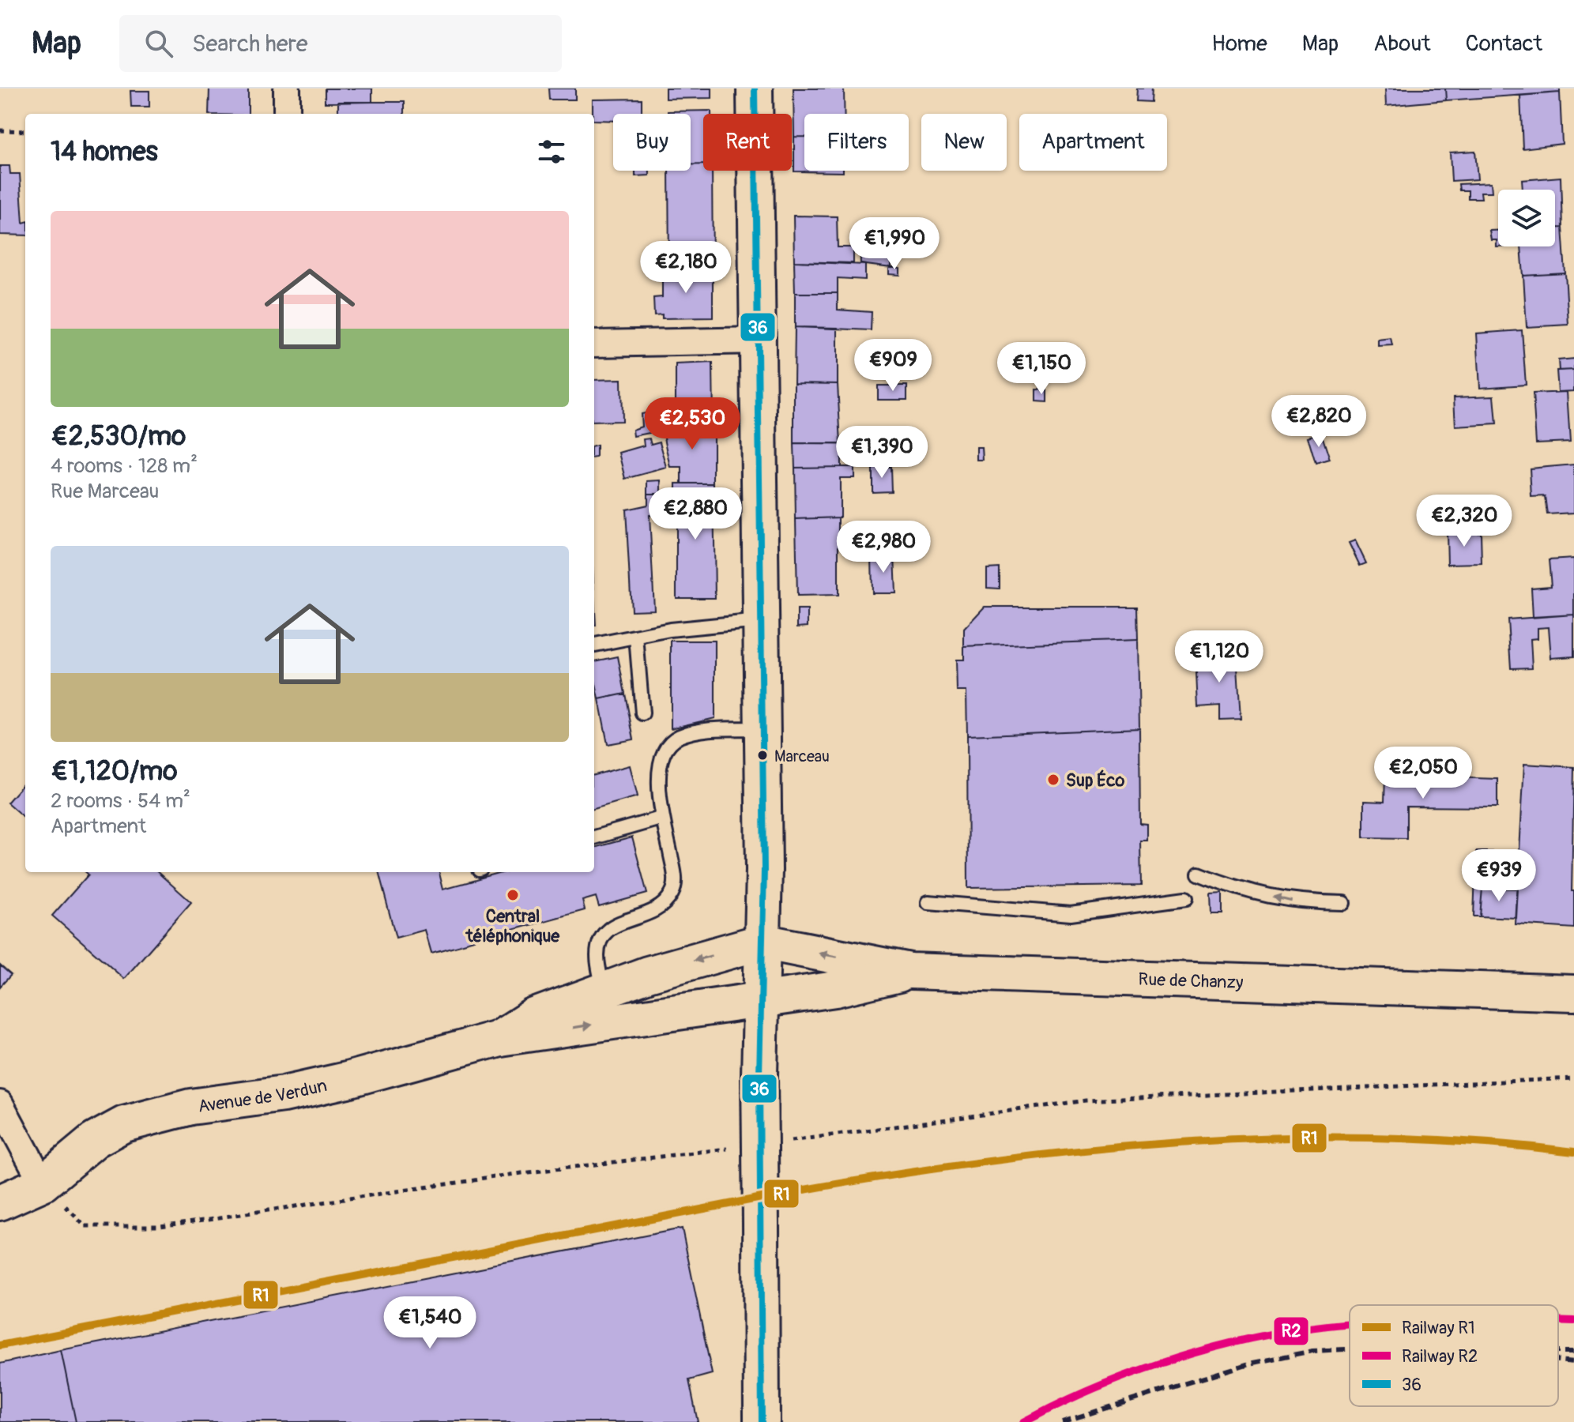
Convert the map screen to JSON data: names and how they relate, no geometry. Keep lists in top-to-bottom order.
{
  "streets": {
    "main road": ["Rue de Chanzy", "Avenue de Verdun"]
  },
  "crossings": [
    ["Rue de Chanzy", "Avenue de Verdun"]
  ],
  "places": ["Marceau", "Sup Éco", "Central téléphonique"],
  "lines": ["transit line 36", "rail line R1", "rail line R2"],
  "legend": ["Railway R1", "Railway R2", "36"],
  "page": {
    "header": "Map",
    "search": "Search here",
    "nav": [
      "Home",
      "Map",
      "About",
      "Contact"
    ],
    "chip": [
      "Buy",
      "Rent",
      "Filters",
      "New",
      "Apartment"
    ],
    "heading": "14 homes",
    "list": [
      {
        "name": "€2,530/mo",
        "note": "4 rooms · 128 m² · Rue Marceau"
      },
      {
        "name": "€1,120/mo",
        "note": "2 rooms · 54 m² · Apartment"
      }
    ],
    "price": [
      "€1,990",
      "€2,180",
      "€909",
      "€1,150",
      "€2,820",
      "€2,530",
      "€1,390",
      "€2,880",
      "€2,320",
      "€2,980",
      "€1,120",
      "€2,050",
      "€939",
      "€1,540"
    ]
  }
}
